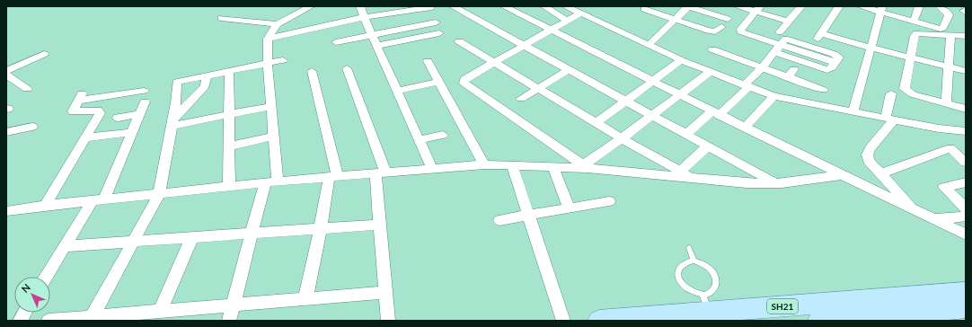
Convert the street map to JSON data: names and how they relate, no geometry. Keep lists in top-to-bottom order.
{
  "streets": {
    "main road": ["SH21"]
  },
  "north": "top left"
}
